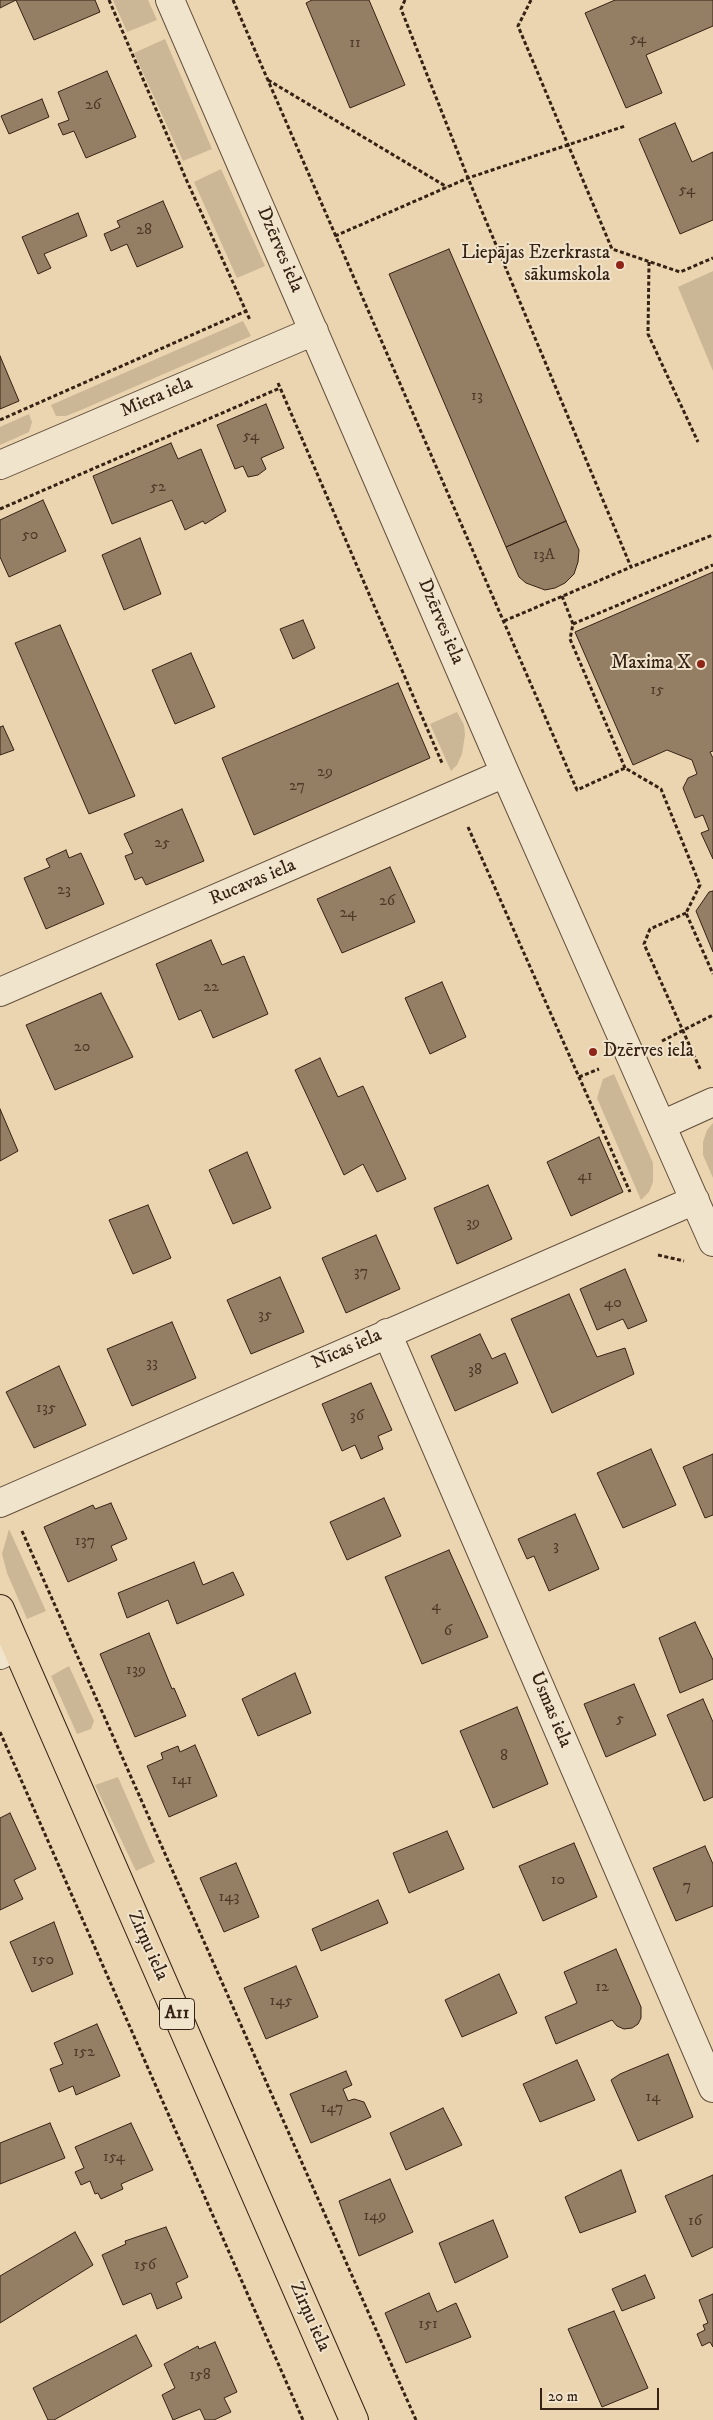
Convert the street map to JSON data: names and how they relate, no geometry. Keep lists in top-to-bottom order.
{
  "streets": {
    "highway": ["Zirņu iela", "A11"],
    "street": [
      "Dzērves iela",
      "Miera iela",
      "Rucavas iela",
      "Nīcas iela",
      "Usmas iela"
    ]
  },
  "crossings": [
    ["Dzērves iela", "Miera iela"],
    ["Dzērves iela", "Rucavas iela"],
    ["Dzērves iela", "Nīcas iela"],
    ["Nīcas iela", "Usmas iela"]
  ],
  "places": ["Liepājas Ezerkrasta sākumskola", "Maxima X", "Dzērves iela"],
  "house_numbers": [
    "54",
    "11",
    "26",
    "54",
    "28",
    "13",
    "54",
    "52",
    "50",
    "13A",
    "15",
    "29",
    "27",
    "25",
    "23",
    "26",
    "24",
    "22",
    "20",
    "41",
    "39",
    "37",
    "40",
    "35",
    "33",
    "38",
    "135",
    "36",
    "137",
    "3",
    "4",
    "6",
    "139",
    "5",
    "8",
    "141",
    "10",
    "7",
    "143",
    "150",
    "12",
    "145",
    "152",
    "14",
    "147",
    "154",
    "149",
    "16",
    "156",
    "151",
    "158"
  ],
  "scale_bar": "20 m"
}
